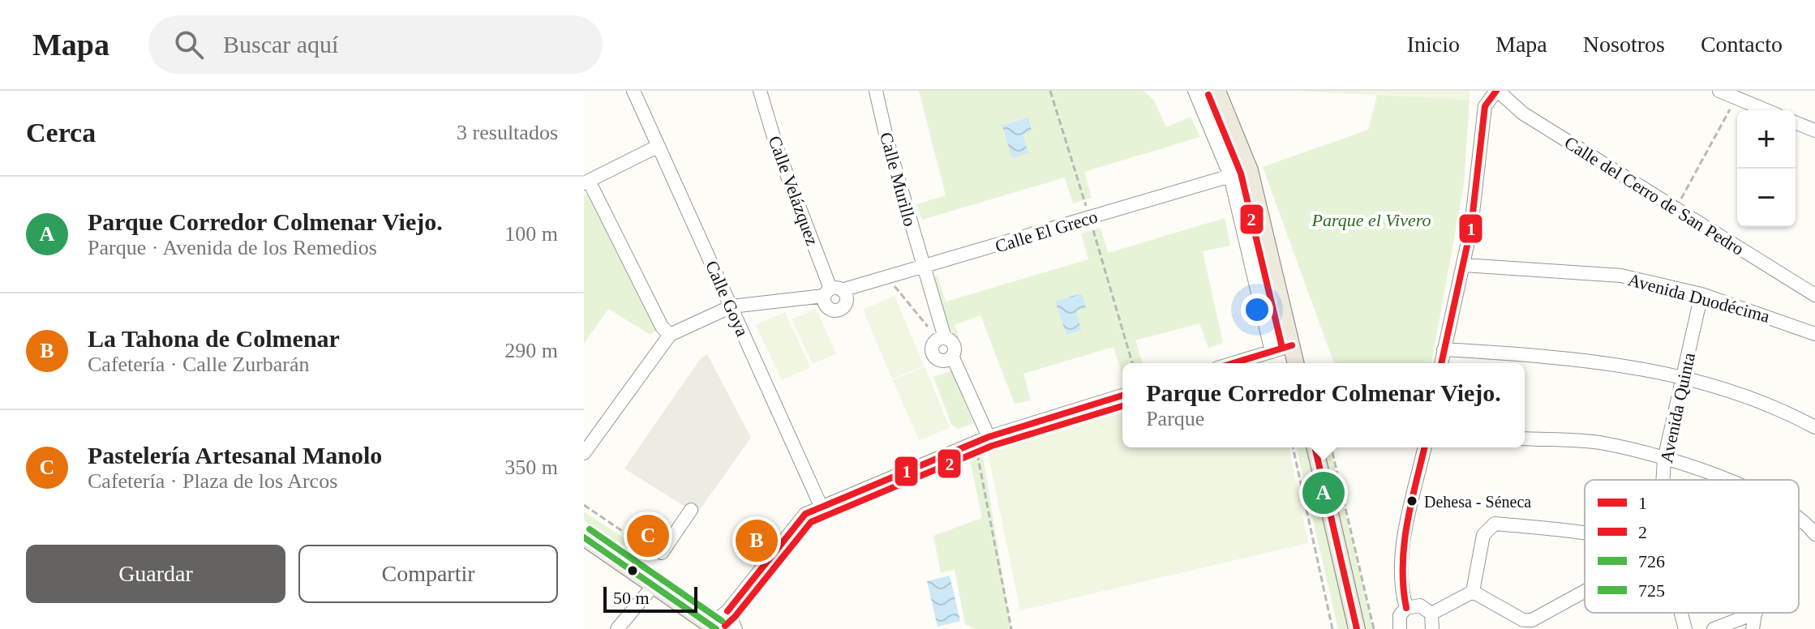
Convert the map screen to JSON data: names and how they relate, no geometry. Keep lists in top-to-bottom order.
{
  "streets": {
    "street": [
      "Calle Murillo",
      "Calle Velázquez",
      "Calle del Cerro de San Pedro",
      "Calle El Greco",
      "Avenida Duodécima",
      "Calle Goya",
      "Avenida Quinta"
    ]
  },
  "crossings": [
    ["Calle Murillo", "Calle El Greco"],
    ["Calle Velázquez", "Calle El Greco"],
    ["Calle El Greco", "Calle Goya"],
    ["Avenida Duodécima", "Avenida Quinta"]
  ],
  "parks": ["Parque el Vivero"],
  "places": ["Dehesa - Séneca"],
  "lines": [
    "transit line 1",
    "transit line 2",
    "transit line 725",
    "transit line 726"
  ],
  "legend": [
    "1",
    "2",
    "726",
    "725"
  ],
  "scale_bar": "50 m",
  "page": {
    "header": "Mapa",
    "search": "Buscar aquí",
    "nav": [
      "Inicio",
      "Mapa",
      "Nosotros",
      "Contacto"
    ],
    "heading": ["Cerca", "3 resultados"],
    "map_buttons": ["+", "−"],
    "list": [
      {
        "mark": "A",
        "name": "Parque Corredor Colmenar Viejo.",
        "note": "Parque · Avenida de los Remedios",
        "value": "100 m"
      },
      {
        "mark": "B",
        "name": "La Tahona de Colmenar",
        "note": "Cafetería · Calle Zurbarán",
        "value": "290 m"
      },
      {
        "mark": "C",
        "name": "Pastelería Artesanal Manolo",
        "note": "Cafetería · Plaza de los Arcos",
        "value": "350 m"
      }
    ],
    "popup": ["Parque Corredor Colmenar Viejo.", "Parque"],
    "pins": ["A", "C", "B"],
    "buttons": ["Guardar", "Compartir"],
    "scale": "50 m"
  }
}
